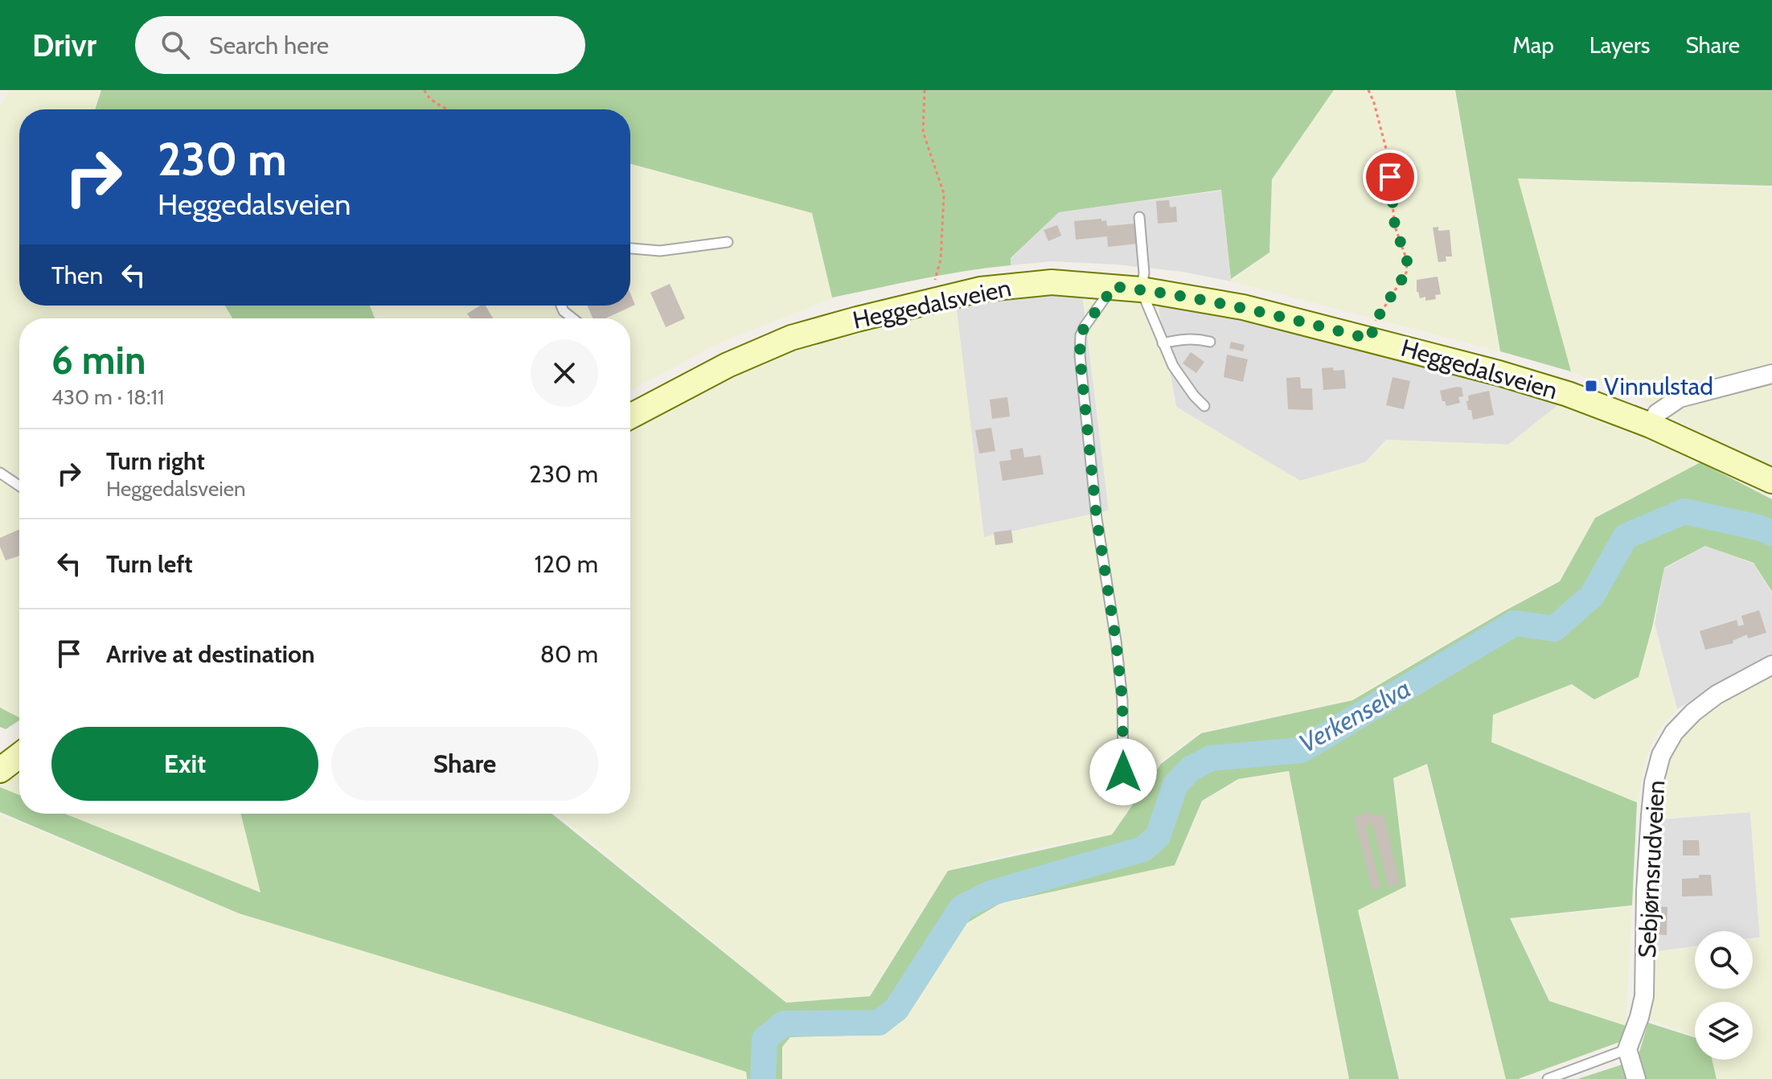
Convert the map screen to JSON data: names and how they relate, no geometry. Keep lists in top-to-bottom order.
{
  "streets": {
    "main road": ["Heggedalsveien"],
    "street": ["Sebjørnsrudveien"]
  },
  "water": ["Verkenselva"],
  "places": {
    "transit": ["Vinnulstad"]
  },
  "page": {
    "header": "Drivr",
    "search": "Search here",
    "nav": ["Map", "Layers", "Share"],
    "turn": ["230 m", "Heggedalsveien"],
    "then": "Then",
    "heading": ["6 min", "430 m · 18:11"],
    "list": [
      {
        "name": "Turn right",
        "note": "Heggedalsveien",
        "value": "230 m"
      },
      {
        "name": "Turn left",
        "value": "120 m"
      },
      {
        "name": "Arrive at destination",
        "value": "80 m"
      }
    ],
    "buttons": ["Exit", "Share"]
  }
}
